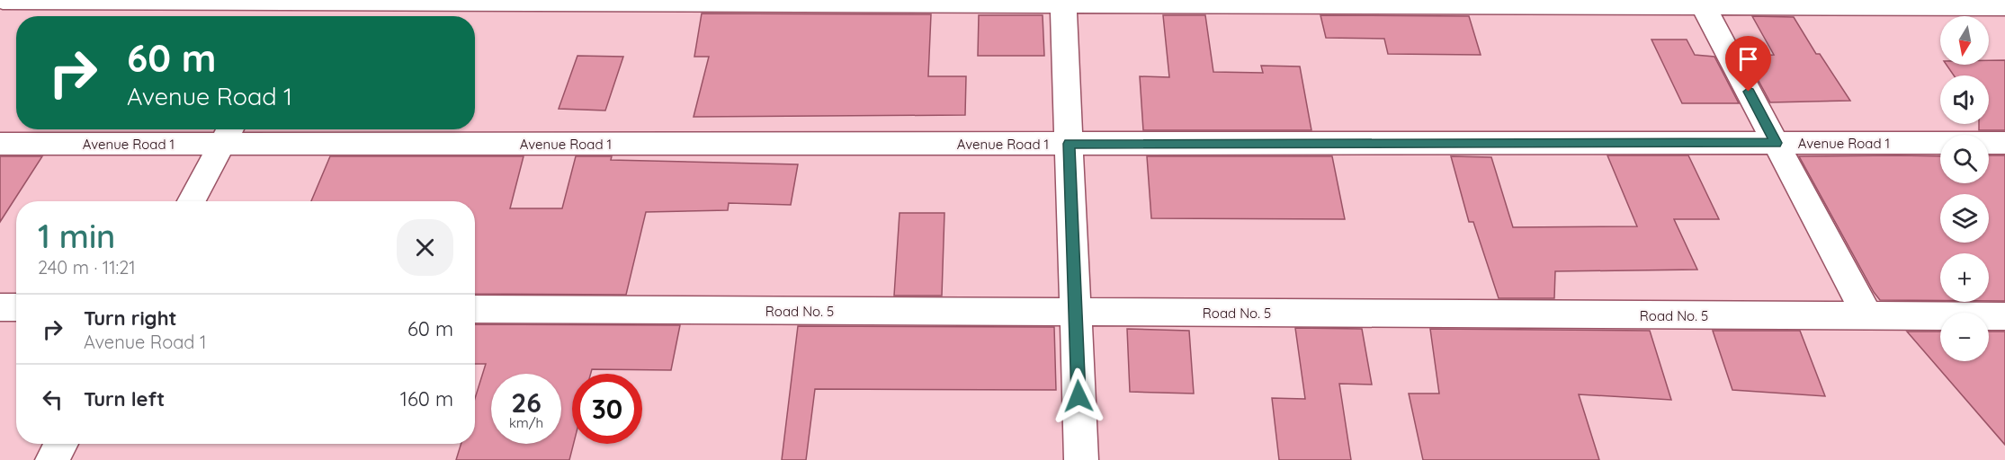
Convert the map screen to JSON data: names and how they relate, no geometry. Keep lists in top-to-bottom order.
{
  "streets": {
    "street": ["Avenue Road 1", "Road No. 5"]
  },
  "north": "bottom",
  "page": {
    "map_buttons": ["+", "−"],
    "turn": ["60 m", "Avenue Road 1"],
    "heading": ["1 min", "240 m · 11:21"],
    "list": [
      {
        "name": "Turn right",
        "note": "Avenue Road 1",
        "value": "60 m"
      },
      {
        "name": "Turn left",
        "value": "160 m"
      }
    ],
    "speed": "26 km/h",
    "limit": "30"
  }
}
